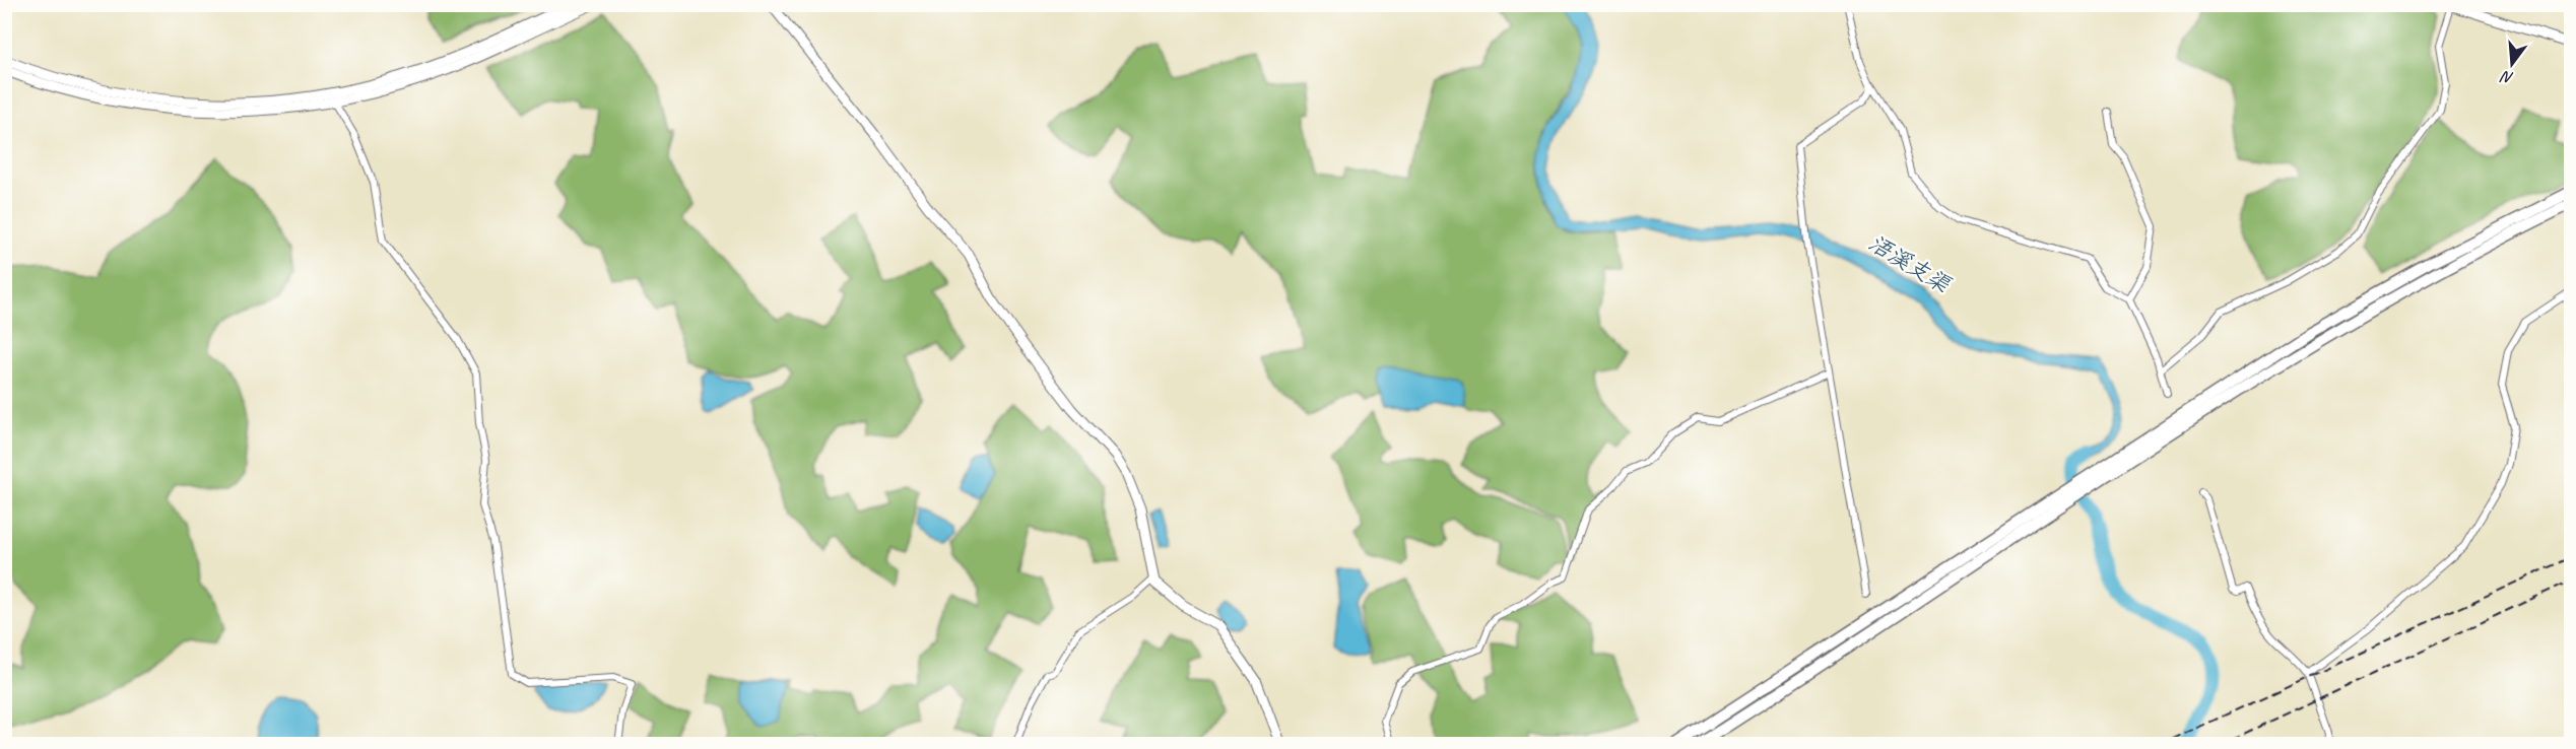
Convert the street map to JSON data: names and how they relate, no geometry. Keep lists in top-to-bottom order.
{
  "water": ["浯溪支渠"],
  "north": "bottom"
}
